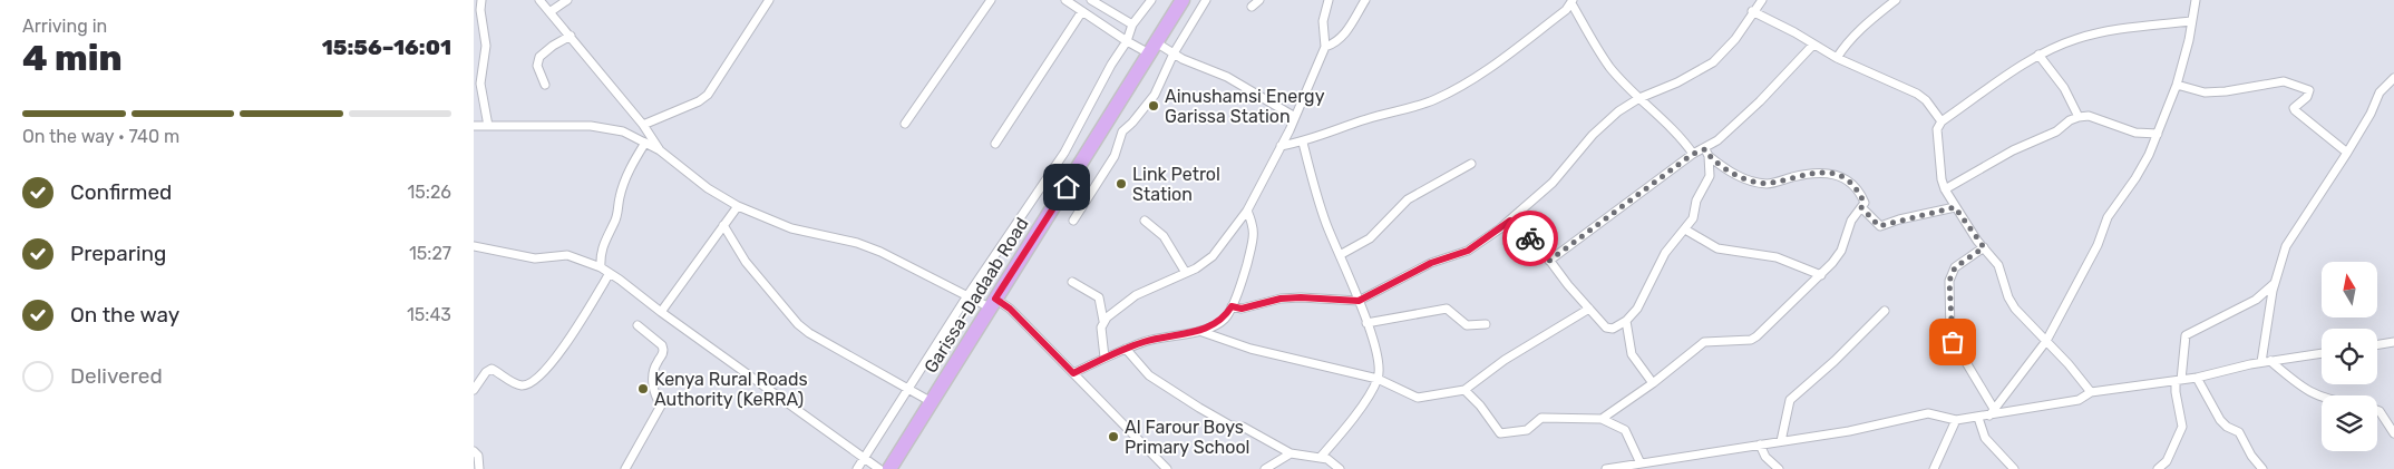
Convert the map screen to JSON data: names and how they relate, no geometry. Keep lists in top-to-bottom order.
{
  "streets": {
    "highway": ["Garissa-Dadaab Road"]
  },
  "places": [
    "Ainushamsi Energy Garissa Station",
    "Link Petrol Station",
    "Kenya Rural Roads Authority (KeRRA)",
    "Al Farour Boys Primary School"
  ],
  "north": "top",
  "page": {
    "heading": ["4 min", "Arriving in", "15:56–16:01"],
    "bar": "On the way · 740 m",
    "list": [
      ["Confirmed", "15:26"],
      ["Preparing", "15:27"],
      ["On the way", "15:43"],
      "Delivered"
    ]
  }
}
